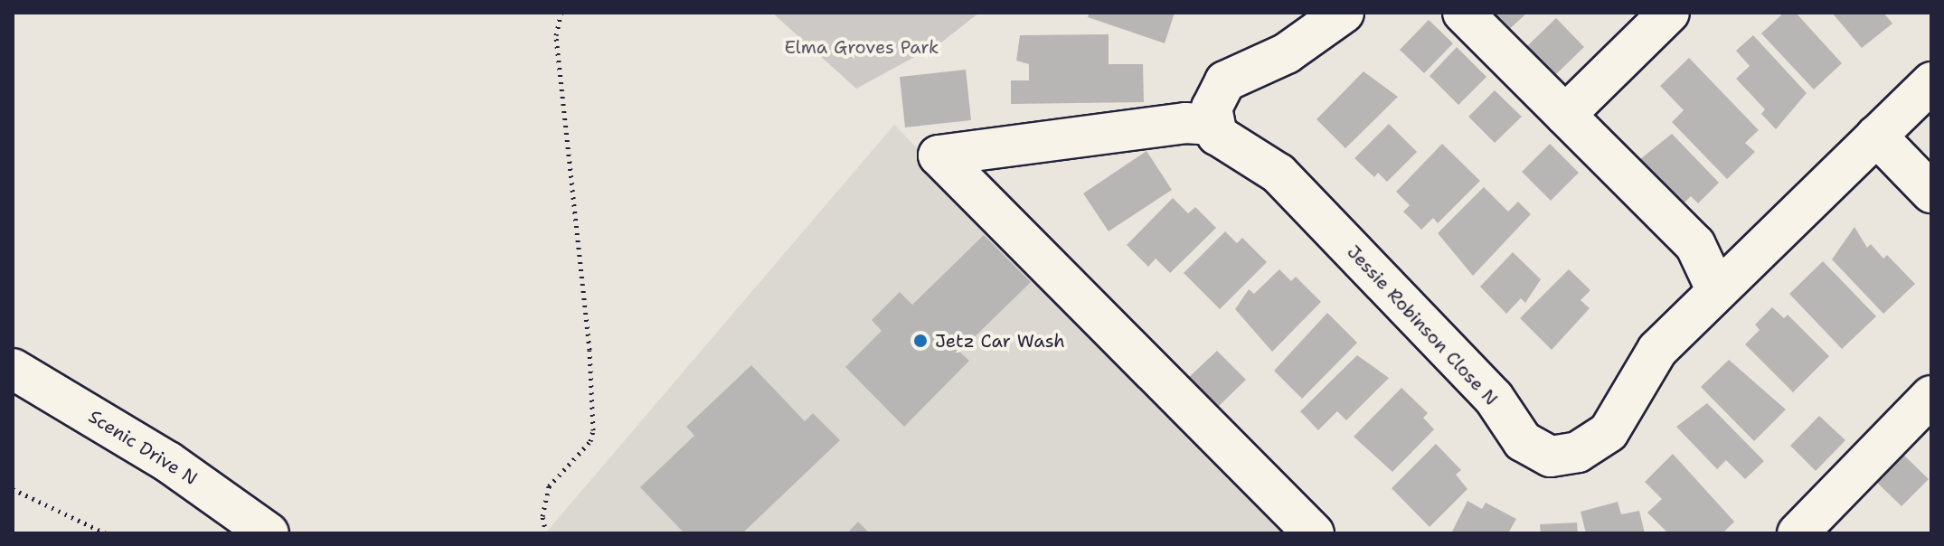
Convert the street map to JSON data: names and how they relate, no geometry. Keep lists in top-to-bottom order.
{
  "streets": {
    "street": ["Jessie Robinson Close N", "Scenic Drive N"]
  },
  "parks": ["Elma Groves Park"],
  "places": ["Jetz Car Wash"]
}
